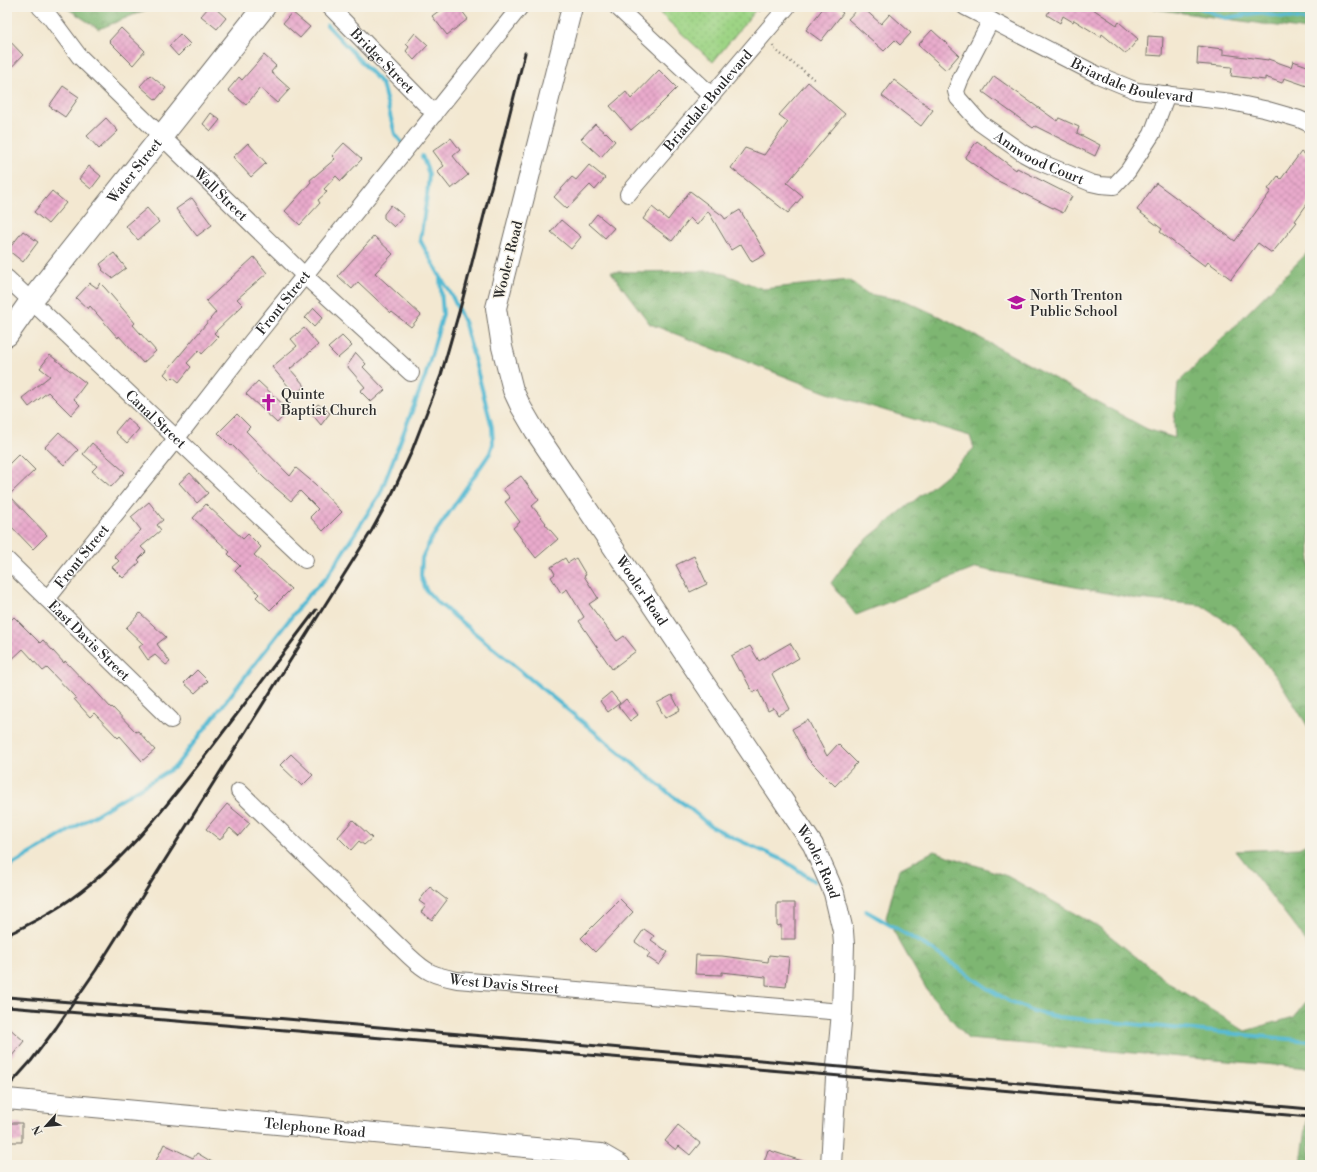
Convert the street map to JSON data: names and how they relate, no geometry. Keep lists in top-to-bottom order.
{
  "streets": {
    "main road": ["Water Street"],
    "street": [
      "Bridge Street",
      "Briardale Boulevard",
      "Annwood Court",
      "Wall Street",
      "Wooler Road",
      "Front Street",
      "Canal Street",
      "East Davis Street",
      "West Davis Street",
      "Telephone Road"
    ]
  },
  "crossings": [
    ["Bridge Street", "Front Street"],
    ["Briardale Boulevard", "Annwood Court"],
    ["Water Street", "Wall Street"],
    ["Water Street", "Canal Street"],
    ["Wall Street", "Front Street"],
    ["Wooler Road", "West Davis Street"],
    ["Front Street", "Canal Street"],
    ["Front Street", "East Davis Street"]
  ],
  "places": {
    "school or university": ["North Trenton Public School"],
    "church": ["Quinte Baptist Church"]
  },
  "north": "bottom left"
}
